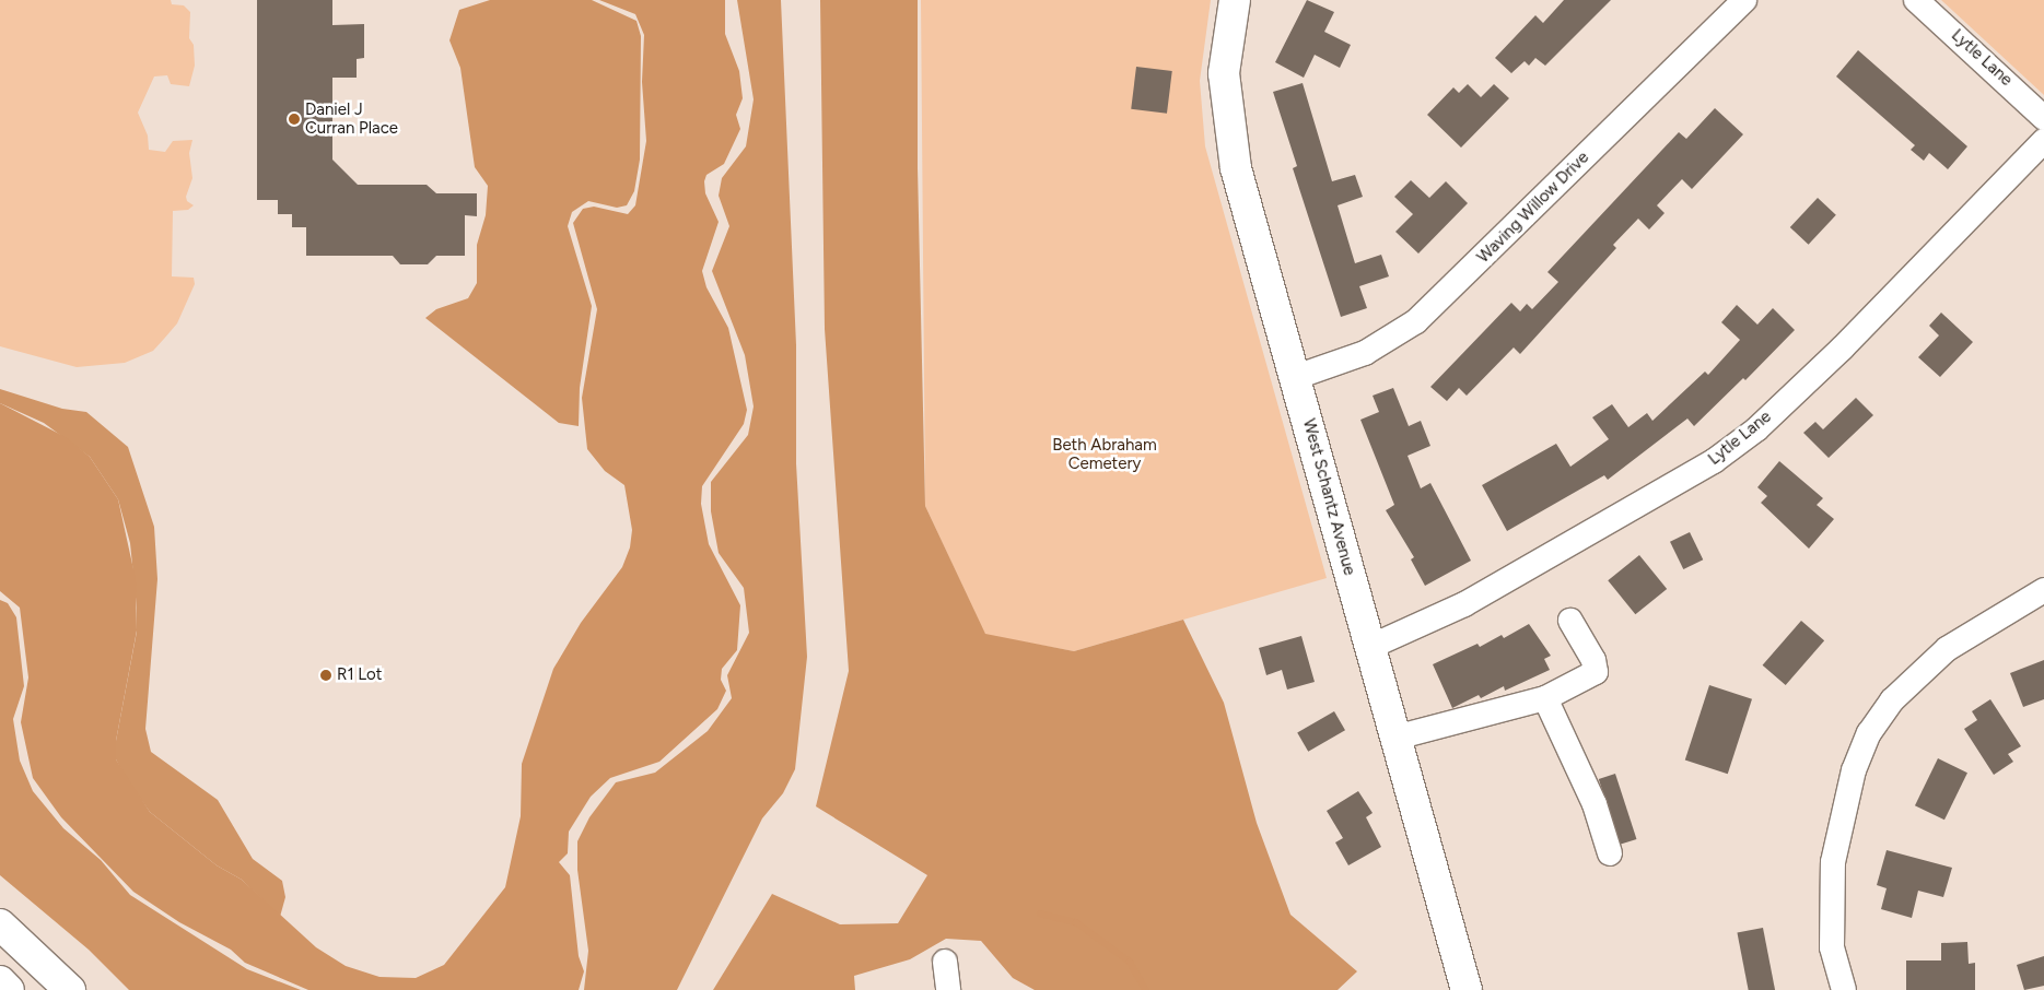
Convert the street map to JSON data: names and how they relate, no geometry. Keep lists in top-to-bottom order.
{
  "streets": {
    "main road": ["West Schantz Avenue"],
    "street": ["Lytle Lane", "Waving Willow Drive"]
  },
  "crossings": [
    ["Lytle Lane", "West Schantz Avenue"],
    ["Waving Willow Drive", "West Schantz Avenue"]
  ],
  "parks": ["Beth Abraham Cemetery"],
  "places": ["Daniel J Curran Place", "R1 Lot"]
}
